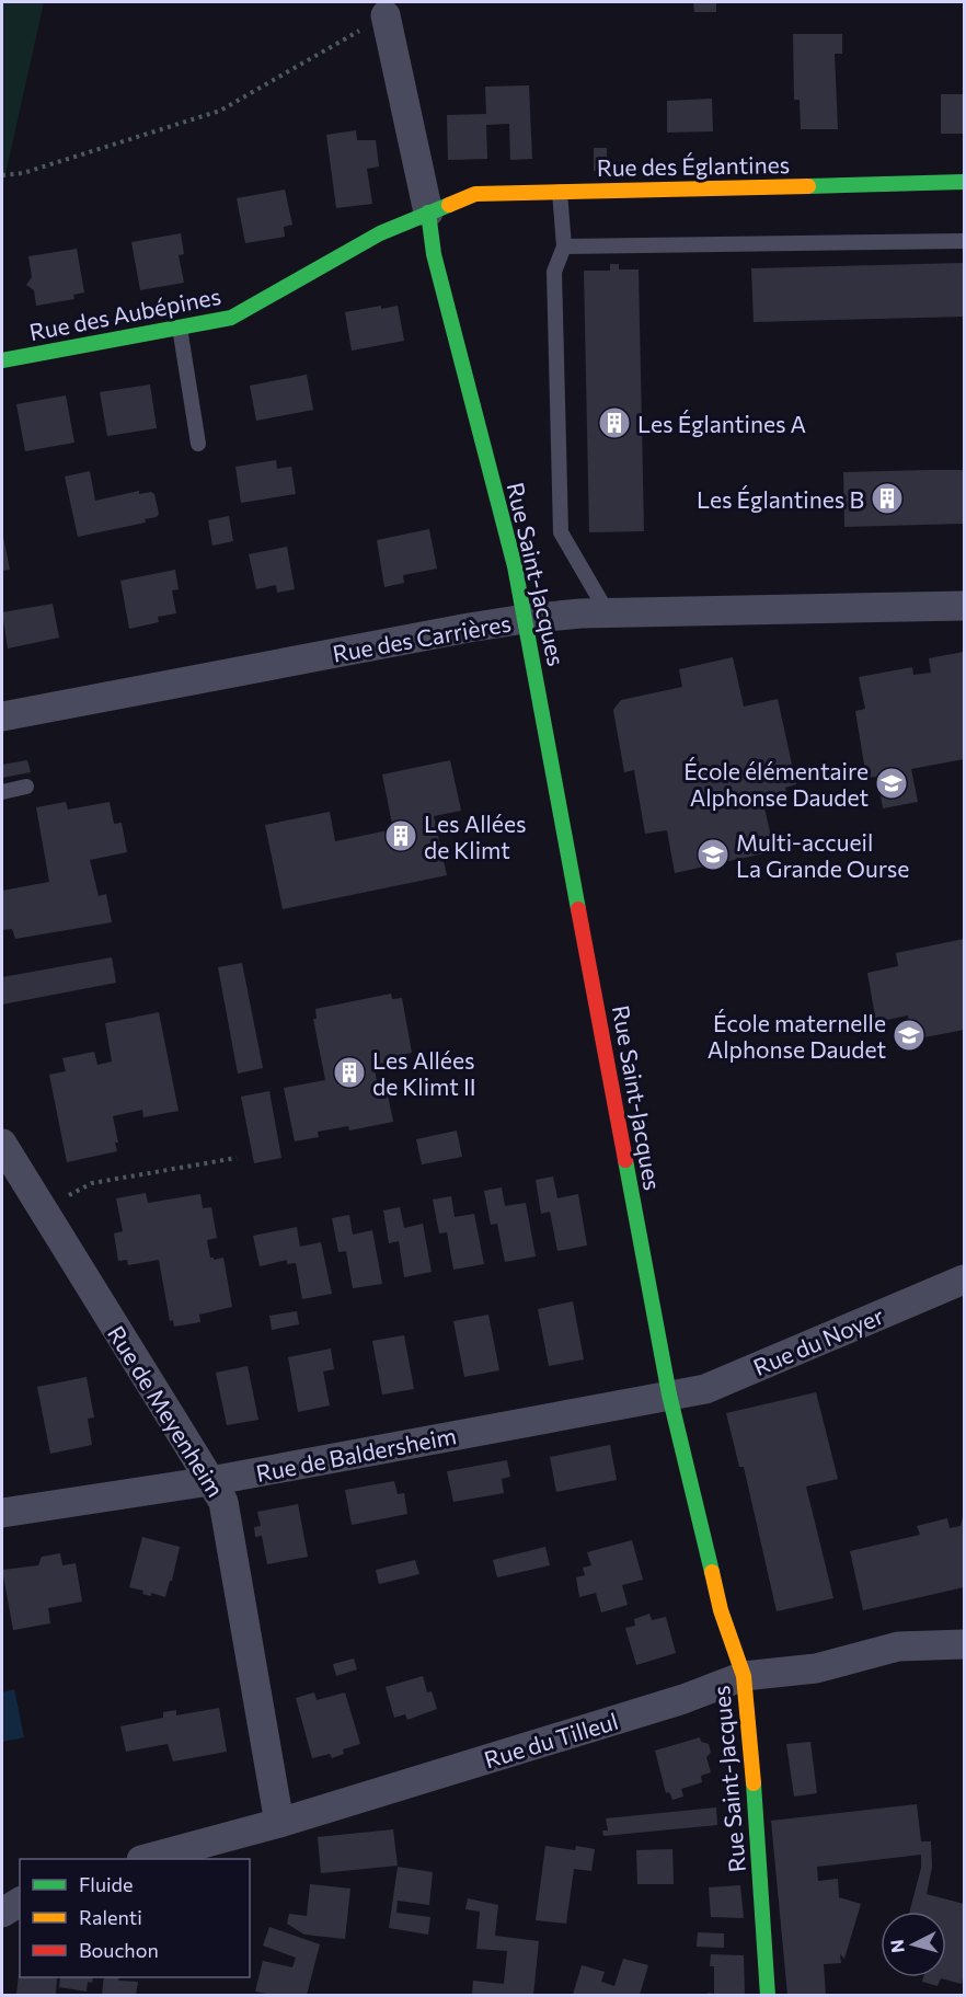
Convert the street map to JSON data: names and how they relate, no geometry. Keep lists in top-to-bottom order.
{
  "streets": {
    "street": [
      "Rue des Églantines",
      "Rue des Aubépines",
      "Rue Saint-Jacques",
      "Rue des Carrières",
      "Rue du Noyer",
      "Rue de Meyenheim",
      "Rue de Baldersheim",
      "Rue du Tilleul"
    ]
  },
  "crossings": [
    ["Rue des Églantines", "Rue des Aubépines"],
    ["Rue des Églantines", "Rue Saint-Jacques"],
    ["Rue des Aubépines", "Rue Saint-Jacques"],
    ["Rue Saint-Jacques", "Rue des Carrières"],
    ["Rue Saint-Jacques", "Rue du Noyer"],
    ["Rue Saint-Jacques", "Rue de Baldersheim"],
    ["Rue Saint-Jacques", "Rue du Tilleul"],
    ["Rue du Noyer", "Rue de Baldersheim"],
    ["Rue de Meyenheim", "Rue de Baldersheim"],
    ["Rue de Meyenheim", "Rue du Tilleul"]
  ],
  "places": {
    "building": [
      "Les Églantines A",
      "Les Églantines B",
      "Les Allées de Klimt",
      "Les Allées de Klimt II"
    ],
    "school or university": ["École élémentaire Alphonse Daudet", "Multi-accueil La Grande Ourse", "École maternelle Alphonse Daudet"]
  },
  "legend": ["Fluide", "Ralenti", "Bouchon"],
  "north": "left"
}
